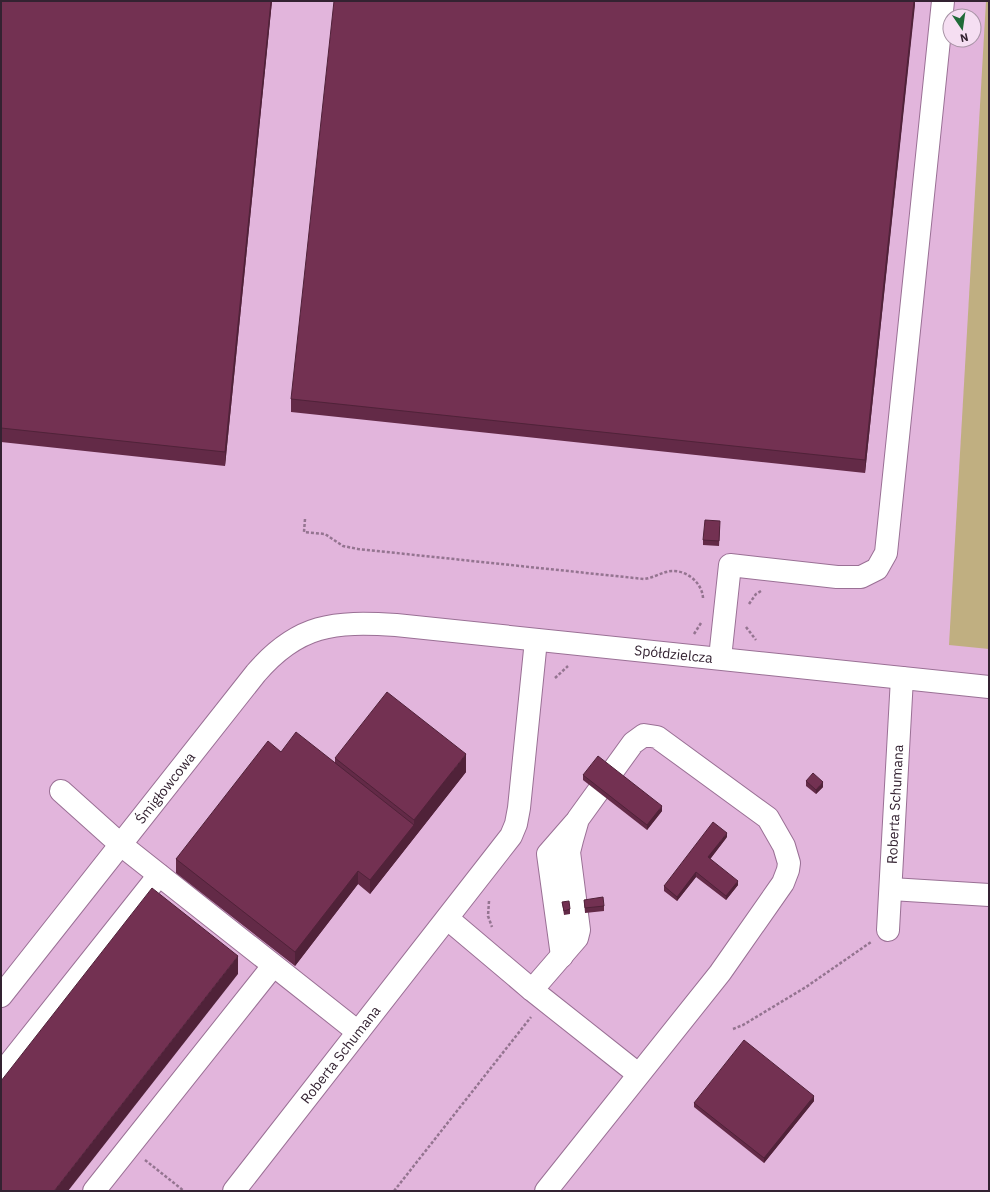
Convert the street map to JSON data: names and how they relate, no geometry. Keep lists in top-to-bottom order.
{
  "streets": {
    "street": ["Spółdzielcza", "Śmigłowcowa", "Roberta Schumana"]
  },
  "crossings": [
    ["Spółdzielcza", "Śmigłowcowa"],
    ["Spółdzielcza", "Roberta Schumana"]
  ],
  "north": "bottom"
}
